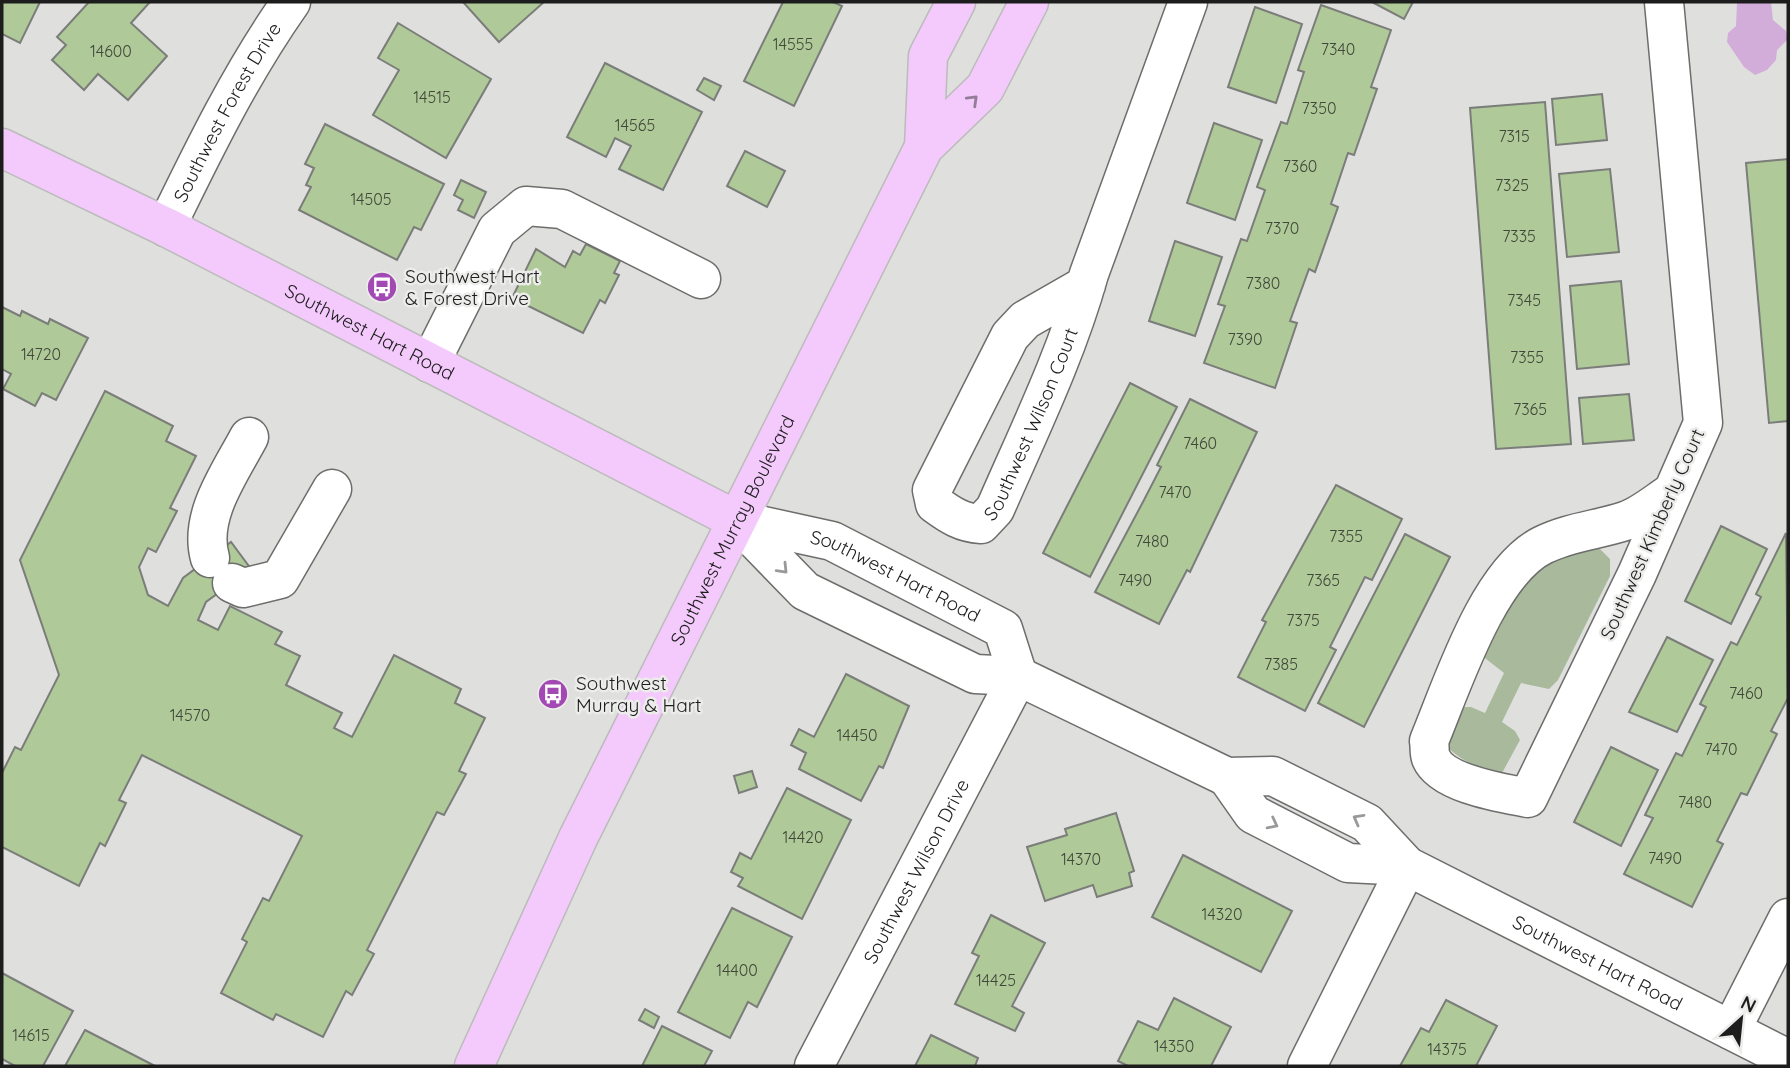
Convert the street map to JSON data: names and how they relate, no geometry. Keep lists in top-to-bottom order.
{
  "streets": {
    "main road": ["Southwest Hart Road", "Southwest Murray Boulevard"],
    "street": [
      "Southwest Forest Drive",
      "Southwest Wilson Court",
      "Southwest Kimberly Court",
      "Southwest Wilson Drive"
    ]
  },
  "crossings": [
    ["Southwest Forest Drive", "Southwest Hart Road"],
    ["Southwest Hart Road", "Southwest Murray Boulevard"],
    ["Southwest Hart Road", "Southwest Wilson Drive"]
  ],
  "places": {
    "bus stop": ["Southwest Hart & Forest Drive", "Southwest Murray & Hart"]
  },
  "house_numbers": [
    "14555",
    "7340",
    "14600",
    "14515",
    "7350",
    "14565",
    "7315",
    "7360",
    "7325",
    "14505",
    "7370",
    "7335",
    "7380",
    "7345",
    "7390",
    "14720",
    "7355",
    "7365",
    "7460",
    "7470",
    "7355",
    "7480",
    "7490",
    "7365",
    "7375",
    "7385",
    "7460",
    "14570",
    "14450",
    "7470",
    "7480",
    "14420",
    "7490",
    "14370",
    "14320",
    "14400",
    "14425",
    "14615",
    "14350",
    "14375"
  ],
  "north": "top right"
}
